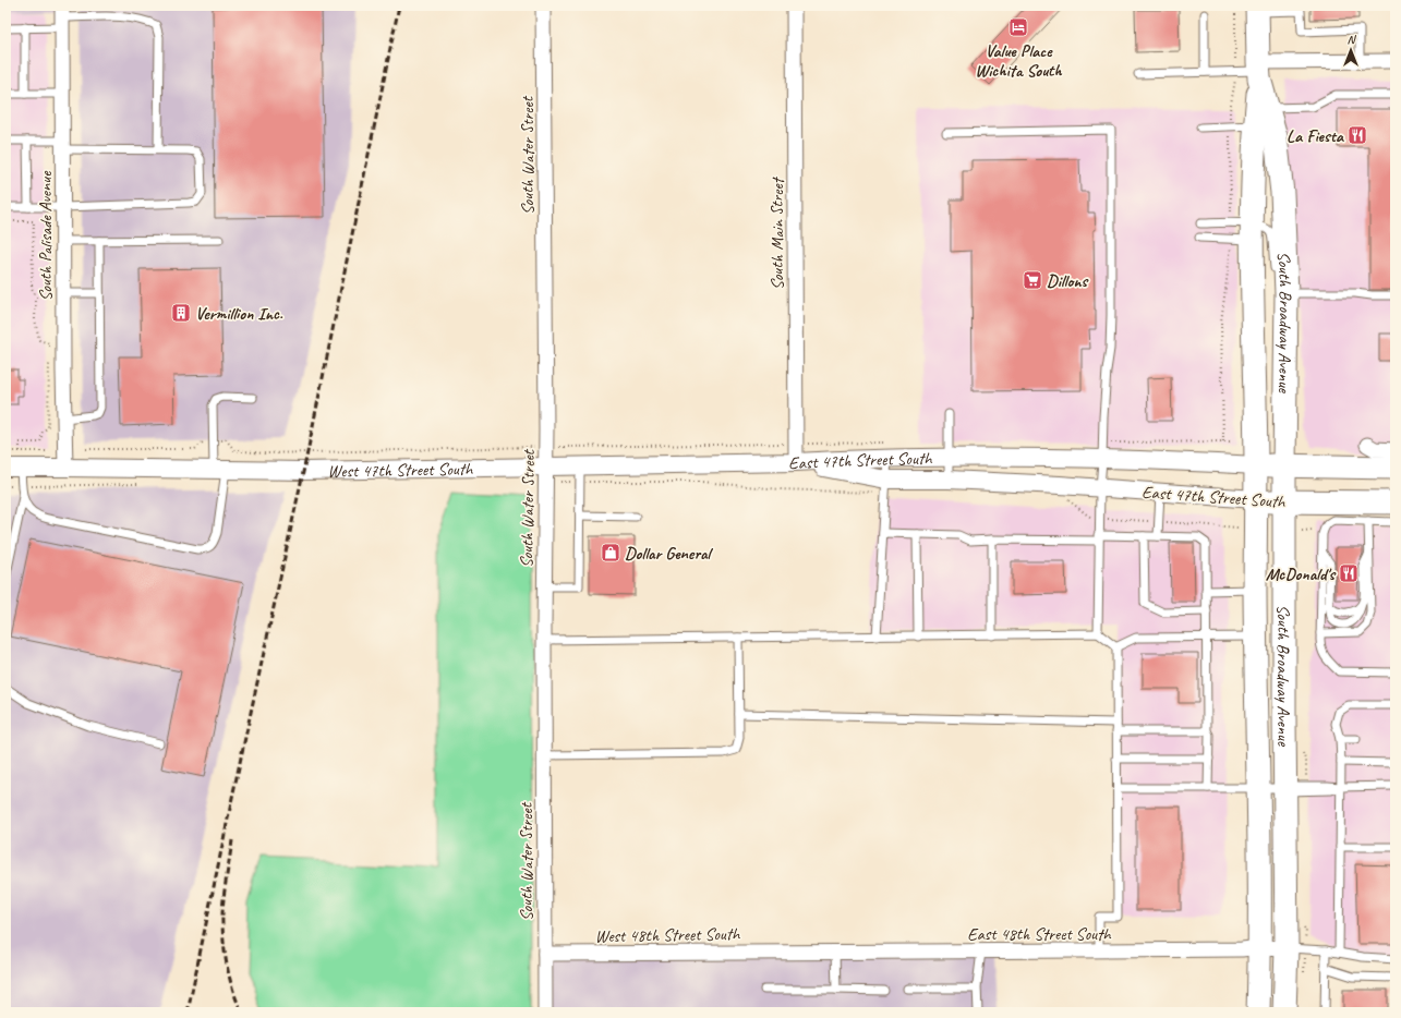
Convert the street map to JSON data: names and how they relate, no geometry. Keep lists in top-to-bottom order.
{
  "streets": {
    "main road": ["South Broadway Avenue", "East 47th Street South"],
    "street": [
      "South Water Street",
      "South Main Street",
      "South Palisade Avenue",
      "West 47th Street South",
      "East 48th Street South",
      "West 48th Street South"
    ]
  },
  "crossings": [
    ["South Water Street", "West 47th Street South"],
    ["South Water Street", "West 48th Street South"],
    ["South Main Street", "East 47th Street South"],
    ["South Main Street", "West 47th Street South"],
    ["South Palisade Avenue", "West 47th Street South"],
    ["South Broadway Avenue", "East 47th Street South"],
    ["South Broadway Avenue", "East 48th Street South"],
    ["East 47th Street South", "West 47th Street South"],
    ["East 48th Street South", "West 48th Street South"]
  ],
  "places": {
    "hotel": ["Value Place Wichita South"],
    "restaurant": ["La Fiesta", "McDonald's"],
    "supermarket": ["Dillons"],
    "building": ["Vermillion Inc."],
    "shop": ["Dollar General"]
  },
  "north": "top"
}
